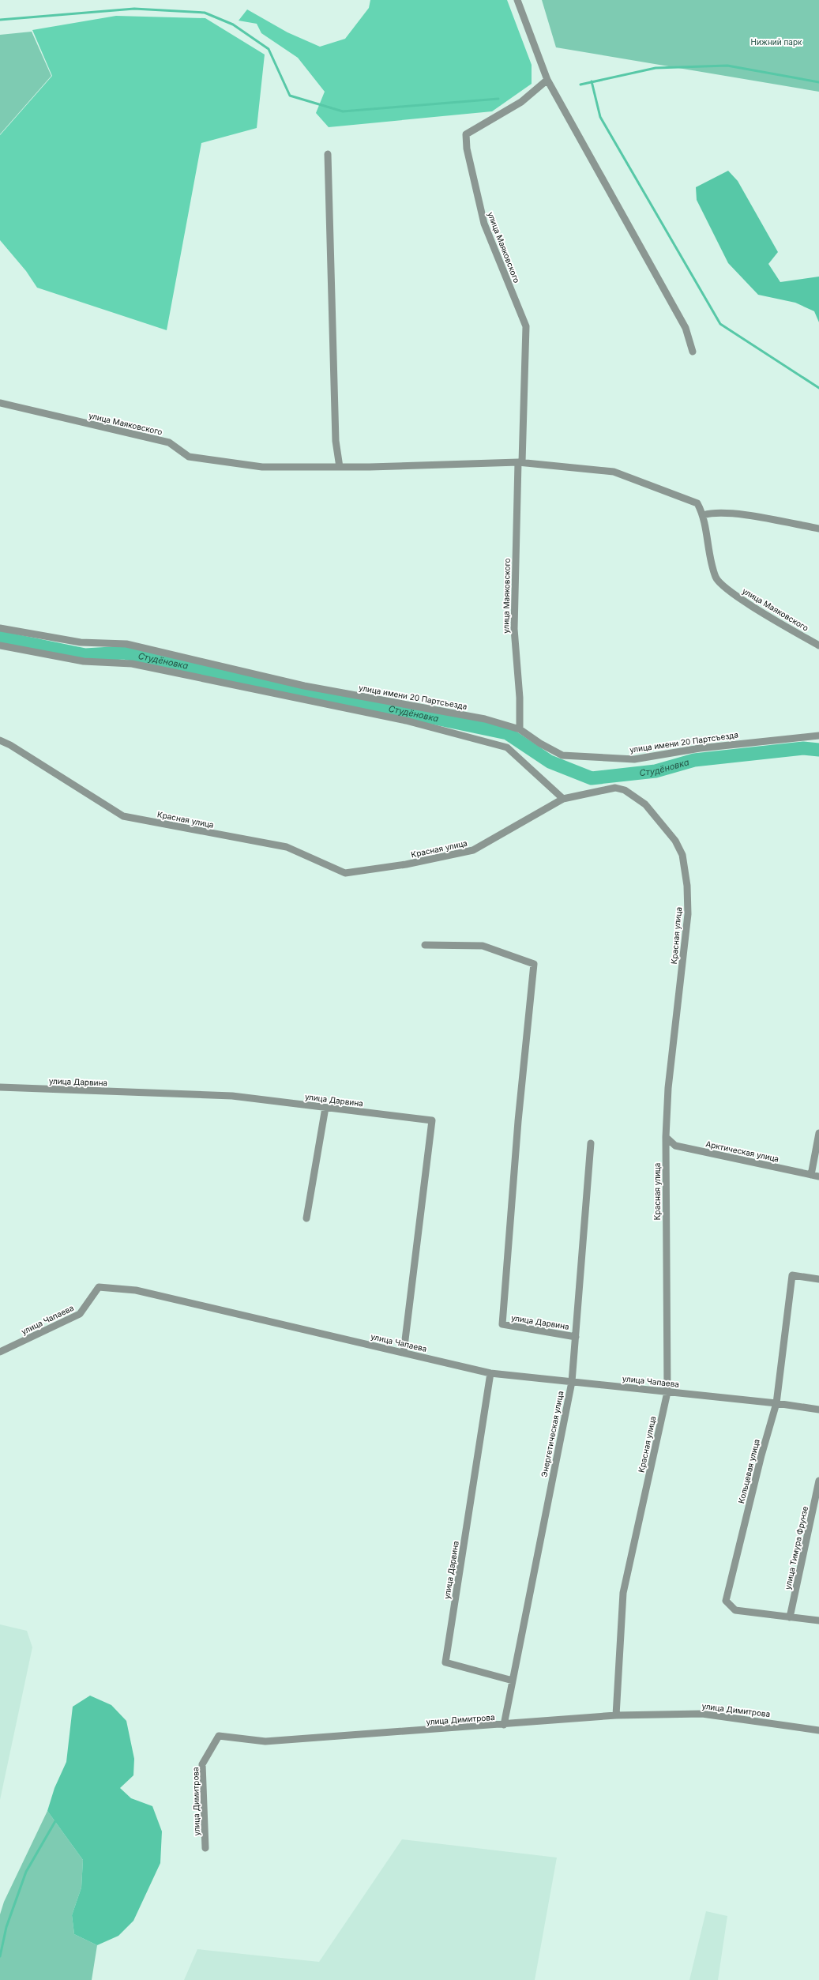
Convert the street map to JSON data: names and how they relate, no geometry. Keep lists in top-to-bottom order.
{
  "streets": {
    "street": [
      "улица Маяковского",
      "улица имени 20 Партсъезда",
      "Красная улица",
      "улица Дарвина",
      "Арктическая улица",
      "улица Чапаева",
      "Энергетическая улица",
      "Кольцевая улица",
      "улица Тимура Фрунзе",
      "улица Димитрова"
    ]
  },
  "crossings": [
    ["улица Маяковского", "улица имени 20 Партсъезда"],
    ["Красная улица", "Арктическая улица"],
    ["Красная улица", "улица Чапаева"],
    ["Красная улица", "улица Димитрова"],
    ["улица Дарвина", "улица Чапаева"],
    ["улица Дарвина", "Энергетическая улица"],
    ["улица Чапаева", "Энергетическая улица"],
    ["улица Чапаева", "Кольцевая улица"],
    ["Энергетическая улица", "улица Димитрова"],
    ["Кольцевая улица", "улица Тимура Фрунзе"]
  ],
  "water": ["Студёновка"],
  "parks": ["Нижний парк"]
}
